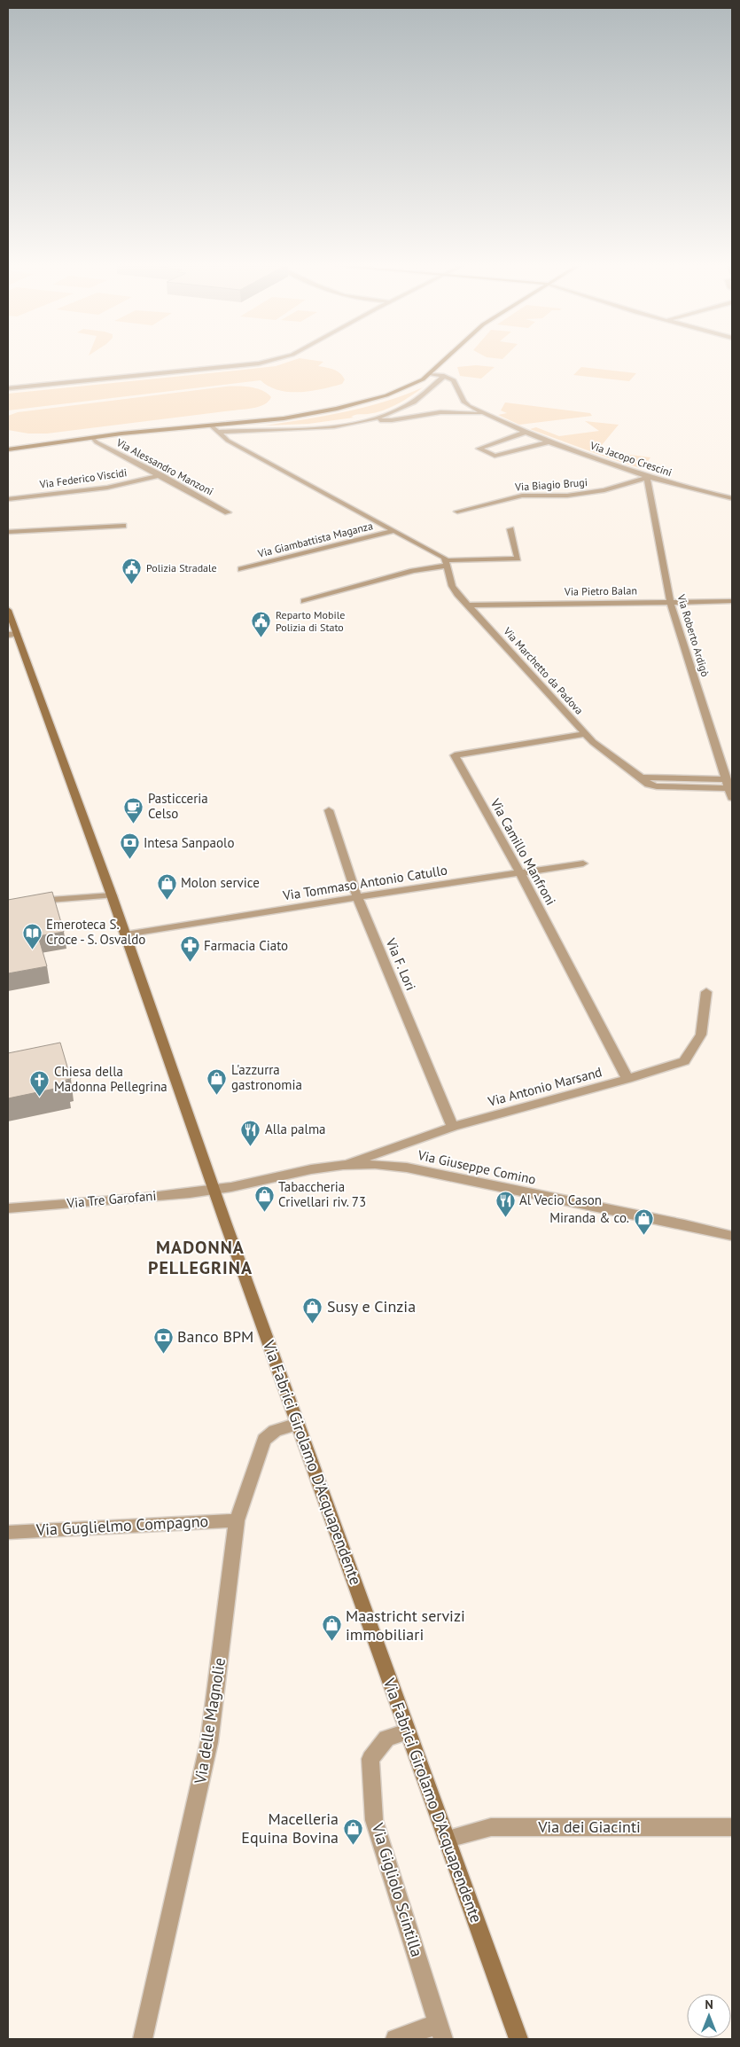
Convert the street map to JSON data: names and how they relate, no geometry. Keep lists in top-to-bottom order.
{
  "streets": {
    "main road": ["Via Alessandro Manzoni", "Via Fabrici Girolamo D'Acquapendente"],
    "street": [
      "Via Jacopo Crescini",
      "Via Federico Viscidi",
      "Via Biagio Brugi",
      "Via Giambattista Maganza",
      "Via Pietro Balan",
      "Via Roberto Ardigò",
      "Via Marchetto da Padova",
      "Via Camillo Manfroni",
      "Via Tommaso Antonio Catullo",
      "Via F. Lori",
      "Via Antonio Marsand",
      "Via Giuseppe Comino",
      "Via Tre Garofani",
      "Via Guglielmo Compagno",
      "Via delle Magnolie",
      "Via dei Giacinti",
      "Via Gigliolo Scintilla"
    ]
  },
  "crossings": [
    ["Via Jacopo Crescini", "Via Biagio Brugi"],
    ["Via Jacopo Crescini", "Via Roberto Ardigò"],
    ["Via Alessandro Manzoni", "Via Federico Viscidi"],
    ["Via Biagio Brugi", "Via Roberto Ardigò"],
    ["Via Pietro Balan", "Via Roberto Ardigò"],
    ["Via Pietro Balan", "Via Marchetto da Padova"],
    ["Via Roberto Ardigò", "Via Marchetto da Padova"],
    ["Via Marchetto da Padova", "Via Camillo Manfroni"],
    ["Via Camillo Manfroni", "Via Tommaso Antonio Catullo"],
    ["Via Camillo Manfroni", "Via Antonio Marsand"],
    ["Via Tommaso Antonio Catullo", "Via F. Lori"],
    ["Via Tommaso Antonio Catullo", "Via Fabrici Girolamo D'Acquapendente"],
    ["Via F. Lori", "Via Antonio Marsand"],
    ["Via Antonio Marsand", "Via Giuseppe Comino"],
    ["Via Giuseppe Comino", "Via Tre Garofani"],
    ["Via Giuseppe Comino", "Via Fabrici Girolamo D'Acquapendente"],
    ["Via Tre Garofani", "Via Fabrici Girolamo D'Acquapendente"],
    ["Via Fabrici Girolamo D'Acquapendente", "Via delle Magnolie"],
    ["Via Fabrici Girolamo D'Acquapendente", "Via dei Giacinti"],
    ["Via Fabrici Girolamo D'Acquapendente", "Via Gigliolo Scintilla"],
    ["Via Guglielmo Compagno", "Via delle Magnolie"]
  ],
  "districts": ["MADONNA PELLEGRINA"],
  "places": {
    "public building": ["Polizia Stradale", "Reparto Mobile Polizia di Stato"],
    "cafe": ["Pasticceria Celso"],
    "bank": ["Intesa Sanpaolo", "Banco BPM"],
    "shop": [
      "Molon service",
      "L'azzurra gastronomia",
      "Tabaccheria Crivellari riv. 73",
      "Miranda & co.",
      "Susy e Cinzia",
      "Maastricht servizi immobiliari",
      "Macelleria Equina Bovina"
    ],
    "library": ["Emeroteca S. Croce - S. Osvaldo"],
    "pharmacy": ["Farmacia Ciato"],
    "church": ["Chiesa della Madonna Pellegrina"],
    "restaurant": ["Alla palma", "Al Vecio Cason"]
  },
  "north": "top"
}
